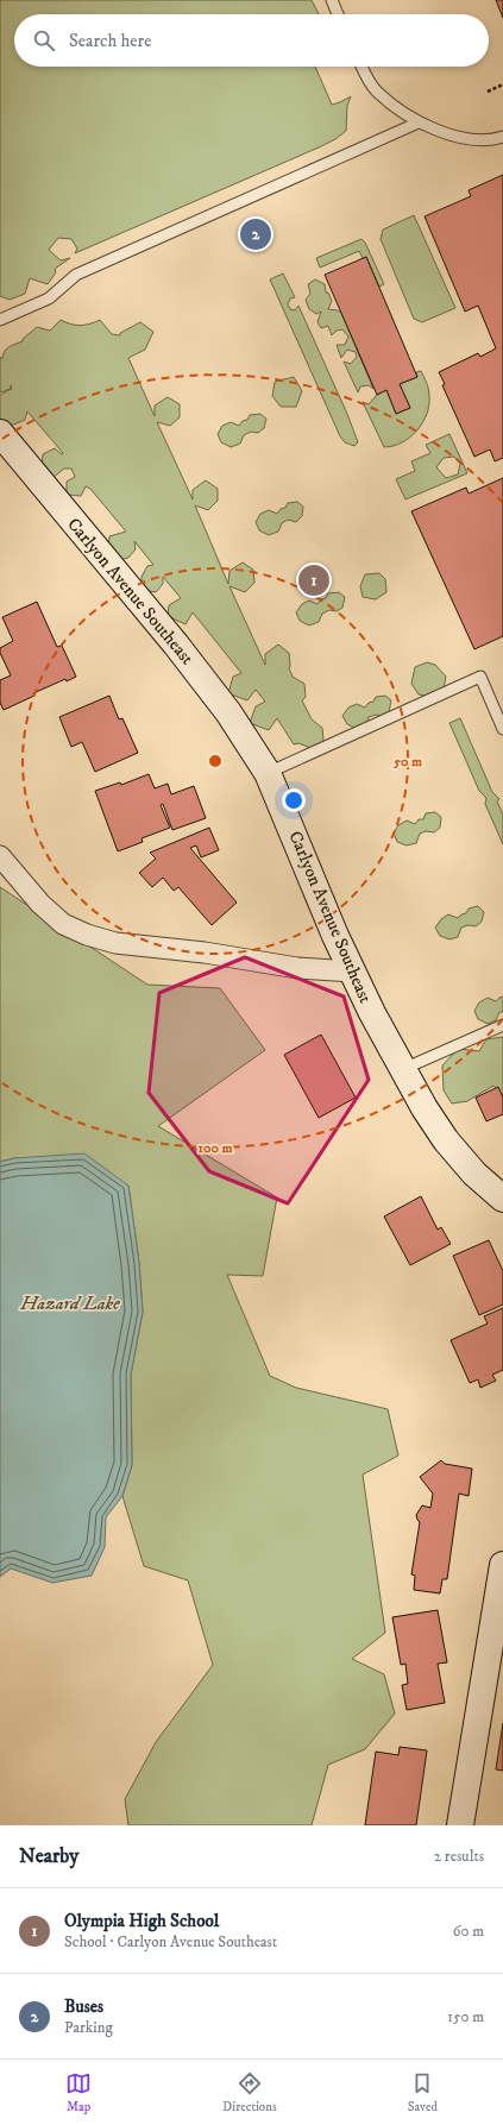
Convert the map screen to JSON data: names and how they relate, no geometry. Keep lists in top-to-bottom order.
{
  "streets": {
    "street": ["Carlyon Avenue Southeast"]
  },
  "water": ["Hazard Lake"],
  "page": {
    "search": "Search here",
    "pins": ["2", "1"],
    "heading": ["Nearby", "2 results"],
    "list": [
      {
        "mark": "1",
        "name": "Olympia High School",
        "note": "School · Carlyon Avenue Southeast",
        "value": "60 m"
      },
      {
        "mark": "2",
        "name": "Buses",
        "note": "Parking",
        "value": "150 m"
      }
    ],
    "nav": ["Map", "Directions", "Saved"]
  },
  "rings": ["50 m", "100 m"]
}
